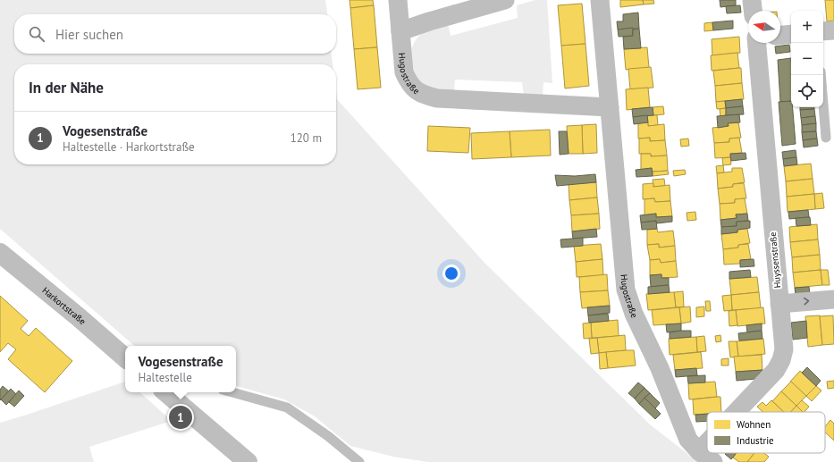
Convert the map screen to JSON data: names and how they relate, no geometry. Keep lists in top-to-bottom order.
{
  "streets": {
    "street": ["Hugostraße", "Huyssenstraße", "Harkortstraße"]
  },
  "legend": ["Wohnen", "Industrie"],
  "north": "left",
  "page": {
    "map_buttons": ["+", "−"],
    "search": "Hier suchen",
    "heading": "In der Nähe",
    "list": [
      {
        "mark": "1",
        "name": "Vogesenstraße",
        "note": "Haltestelle · Harkortstraße",
        "value": "120 m"
      }
    ],
    "popup": ["Vogesenstraße", "Haltestelle"],
    "pins": "1"
  }
}
